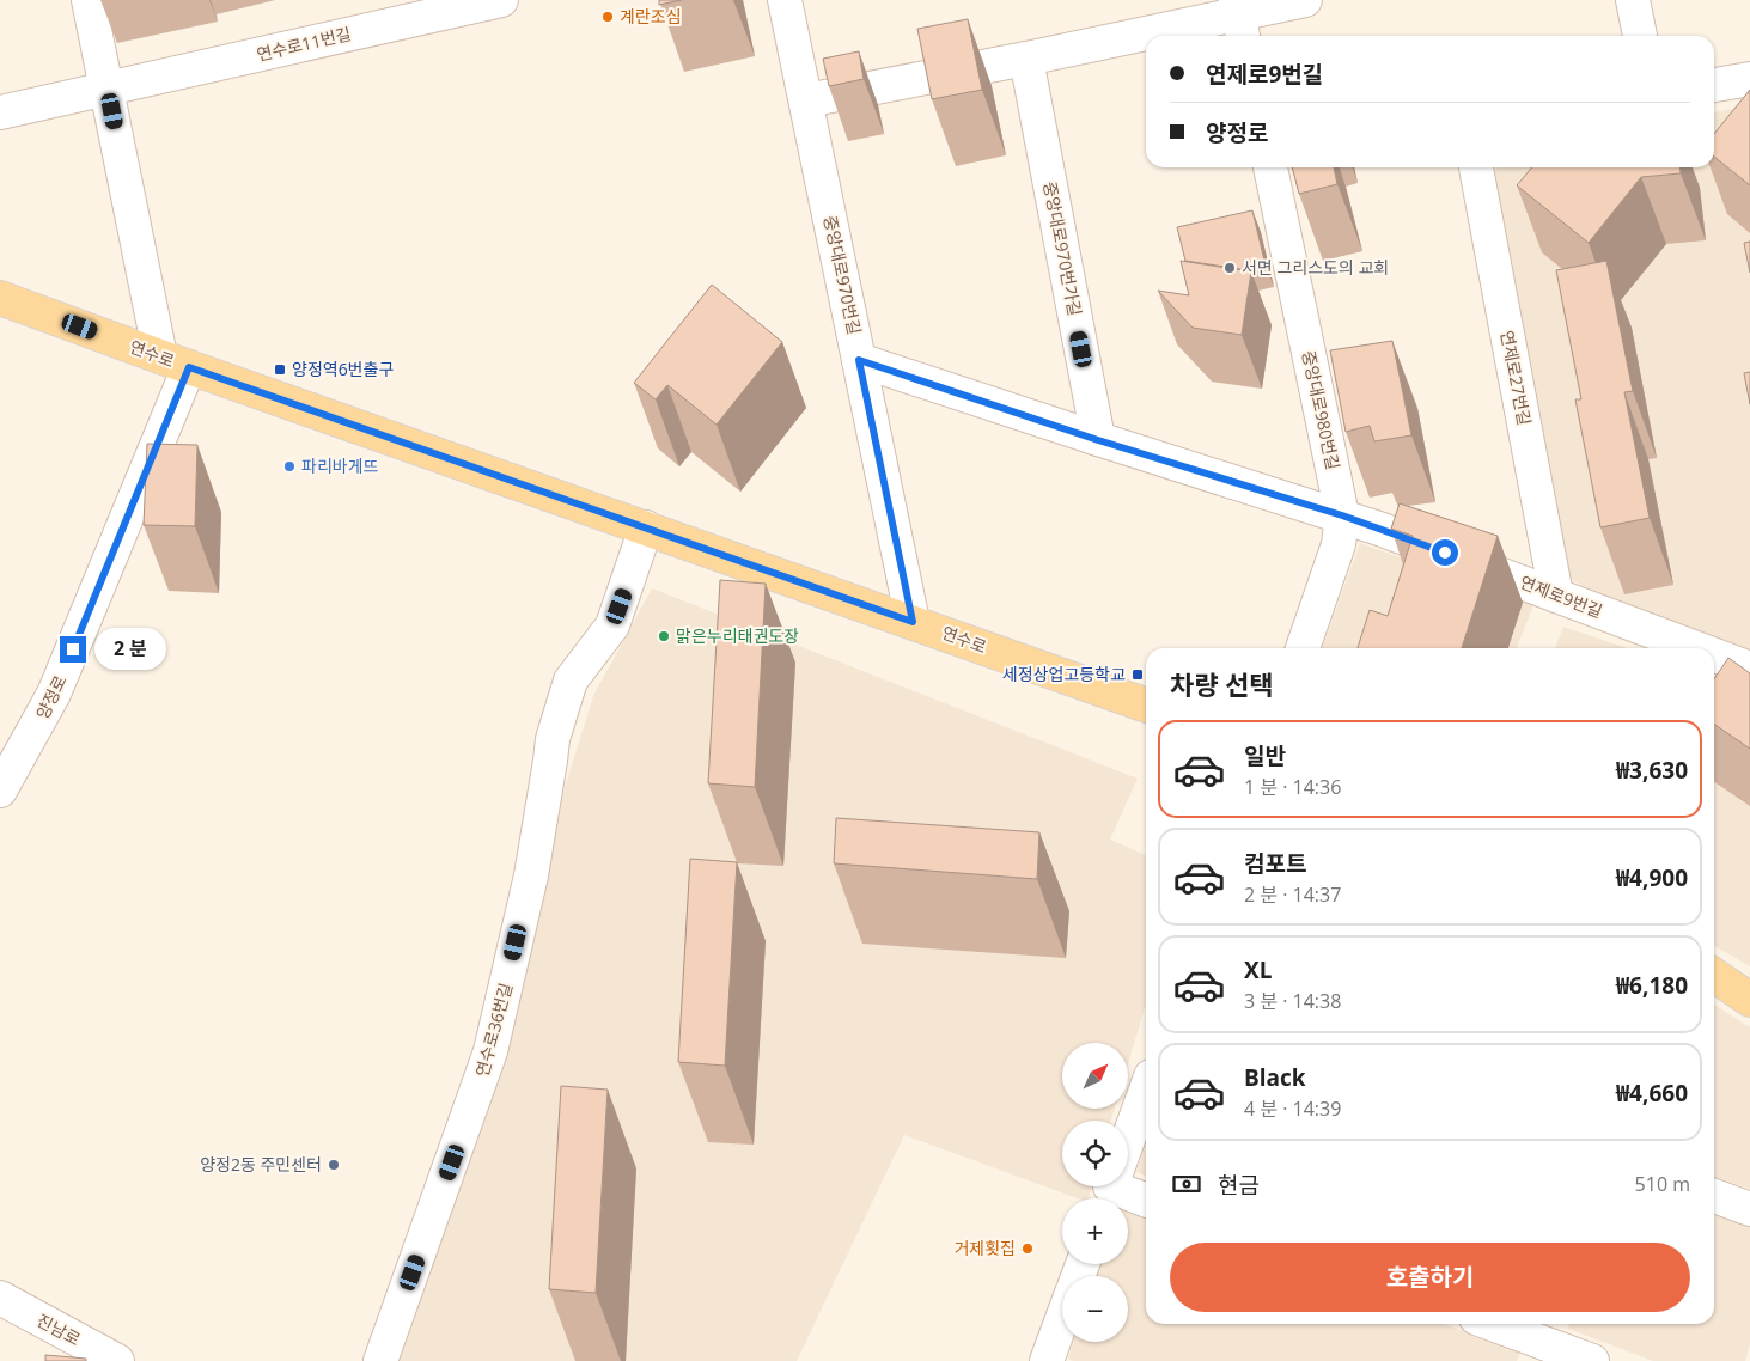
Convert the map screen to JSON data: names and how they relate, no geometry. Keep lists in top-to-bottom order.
{
  "streets": {
    "main road": ["연수로"],
    "street": [
      "연수로11번길",
      "중앙대로970번가길",
      "중앙대로970번길",
      "연제로27번길",
      "중앙대로980번길",
      "연제로9번길",
      "양정로",
      "연수로36번길",
      "진남로"
    ]
  },
  "crossings": [
    ["중앙대로970번가길", "연제로9번길"],
    ["중앙대로970번길", "연수로"],
    ["중앙대로970번길", "연제로9번길"],
    ["연수로", "양정로"],
    ["연수로", "연수로36번길"],
    ["연제로27번길", "연제로9번길"],
    ["중앙대로980번길", "연제로9번길"]
  ],
  "places": {
    "other": [
      "계란조심",
      "서면 그리스도의 교회",
      "파리바게뜨",
      "맑은누리태권도장",
      "양정2동 주민센터",
      "거제횟집"
    ],
    "transit": ["양정역6번출구", "세정상업고등학교"]
  },
  "north": "top right",
  "page": {
    "banner": ["연제로9번길", "양정로"],
    "bubble": "2 분",
    "heading": "차량 선택",
    "list": [
      {
        "name": "일반",
        "note": "1 분 · 14:36",
        "value": "₩3,630"
      },
      {
        "name": "컴포트",
        "note": "2 분 · 14:37",
        "value": "₩4,900"
      },
      {
        "name": "XL",
        "note": "3 분 · 14:38",
        "value": "₩6,180"
      },
      {
        "name": "Black",
        "note": "4 분 · 14:39",
        "value": "₩4,660"
      }
    ],
    "map_buttons": ["+", "−"],
    "pay": ["현금", "510 m"],
    "buttons": "호출하기"
  }
}
